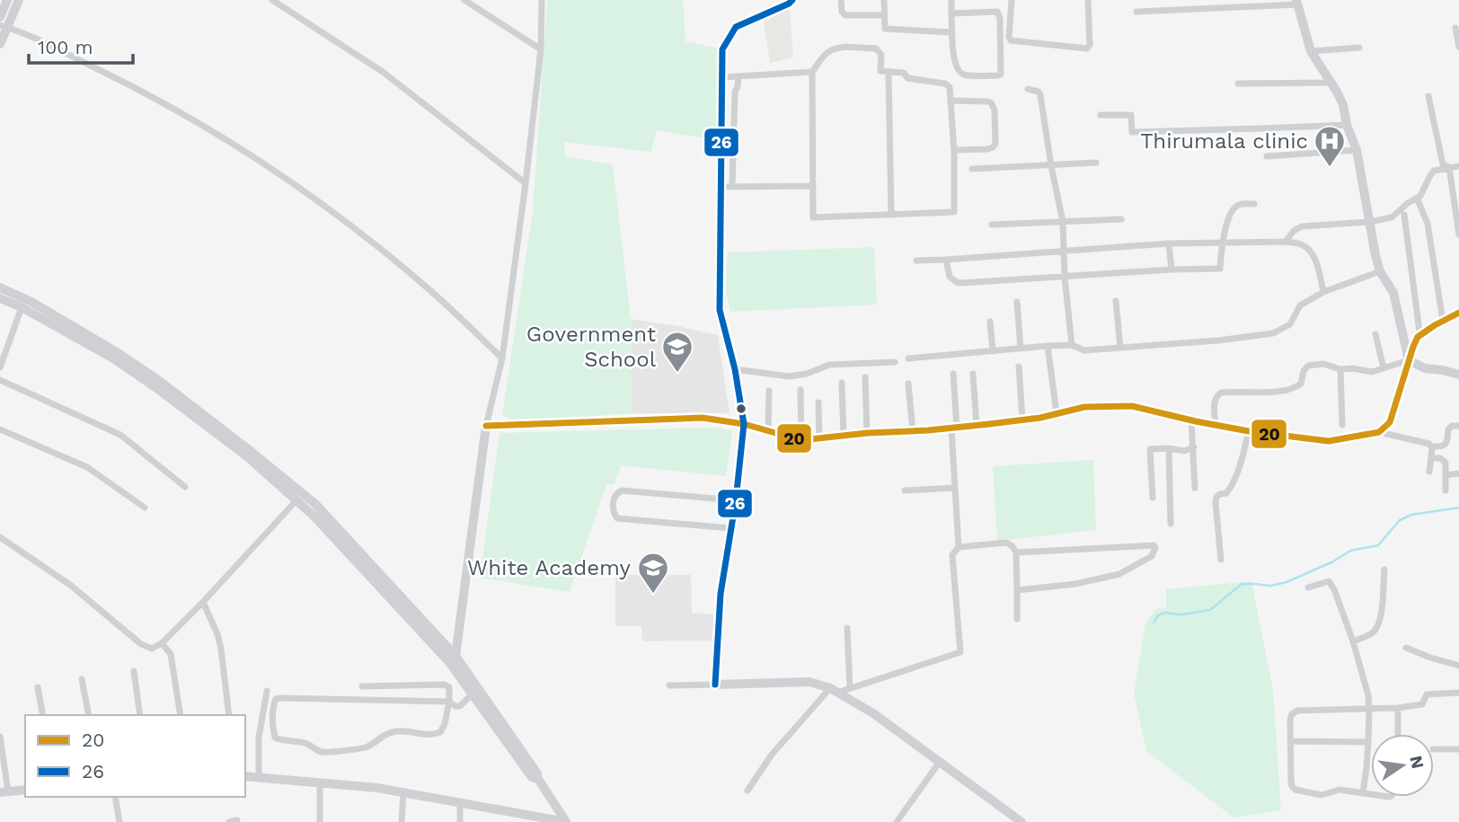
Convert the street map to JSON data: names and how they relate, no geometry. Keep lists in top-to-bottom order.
{
  "places": {
    "hospital": ["Thirumala clinic"],
    "school or university": ["Government School", "White Academy"]
  },
  "lines": ["transit line 26", "transit line 20"],
  "legend": ["20", "26"],
  "scale_bar": "100 m",
  "north": "right"
}
